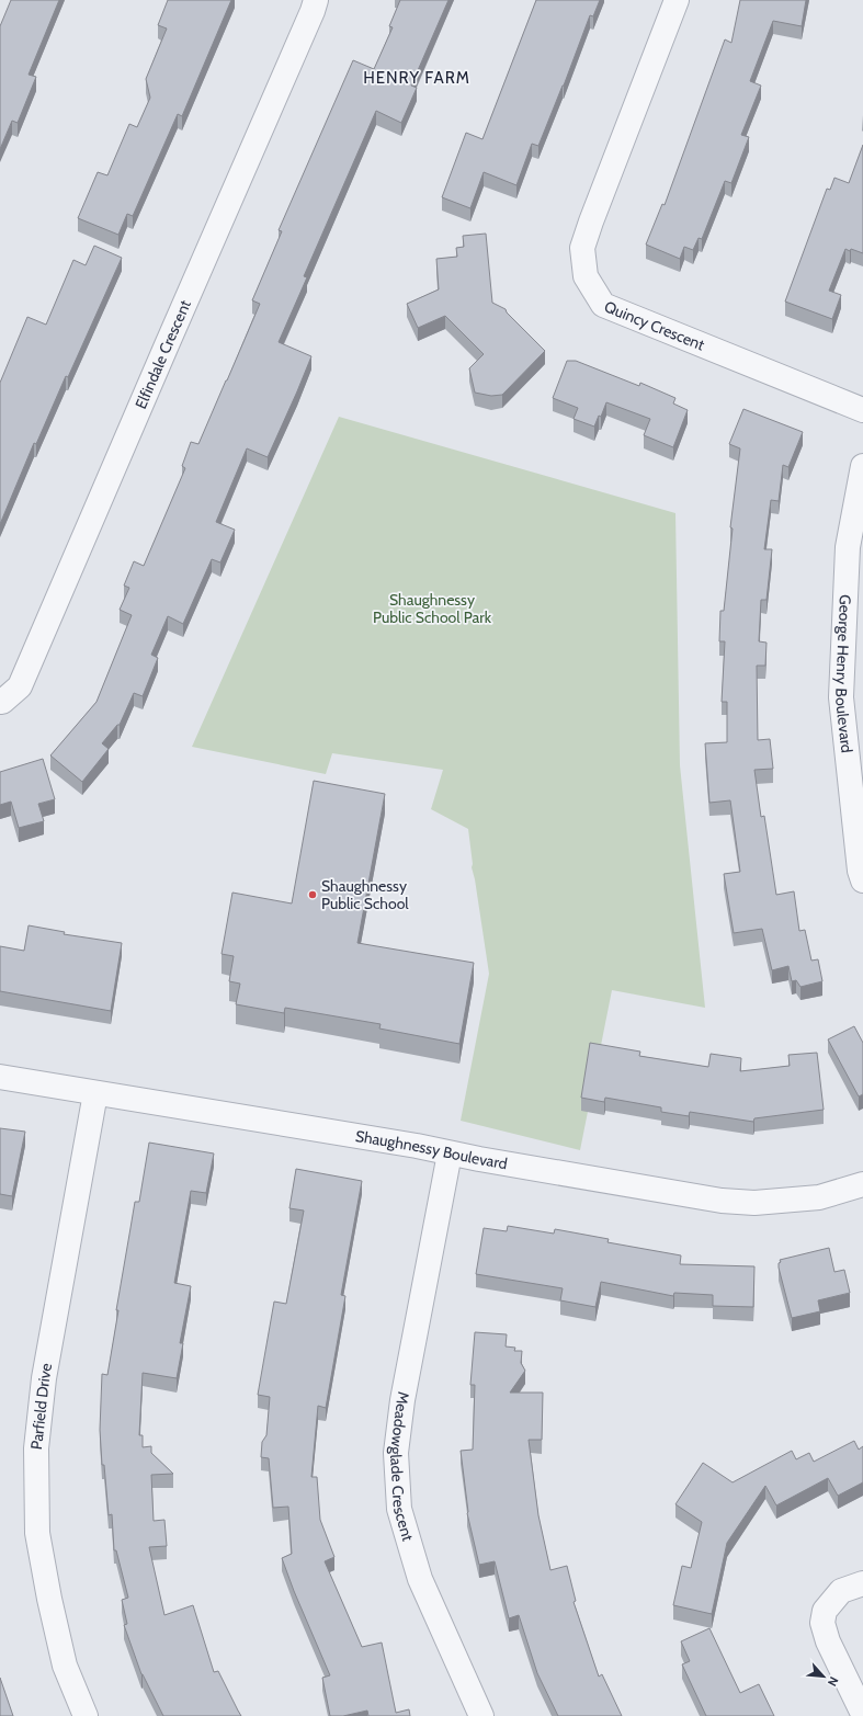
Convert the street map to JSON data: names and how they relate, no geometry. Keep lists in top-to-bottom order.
{
  "streets": {
    "street": [
      "Quincy Crescent",
      "Elfindale Crescent",
      "George Henry Boulevard",
      "Shaughnessy Boulevard",
      "Parfield Drive",
      "Meadowglade Crescent"
    ]
  },
  "crossings": [
    ["Shaughnessy Boulevard", "Parfield Drive"],
    ["Shaughnessy Boulevard", "Meadowglade Crescent"]
  ],
  "districts": ["HENRY FARM"],
  "parks": ["Shaughnessy Public School Park"],
  "places": ["Shaughnessy Public School"],
  "north": "bottom right"
}
